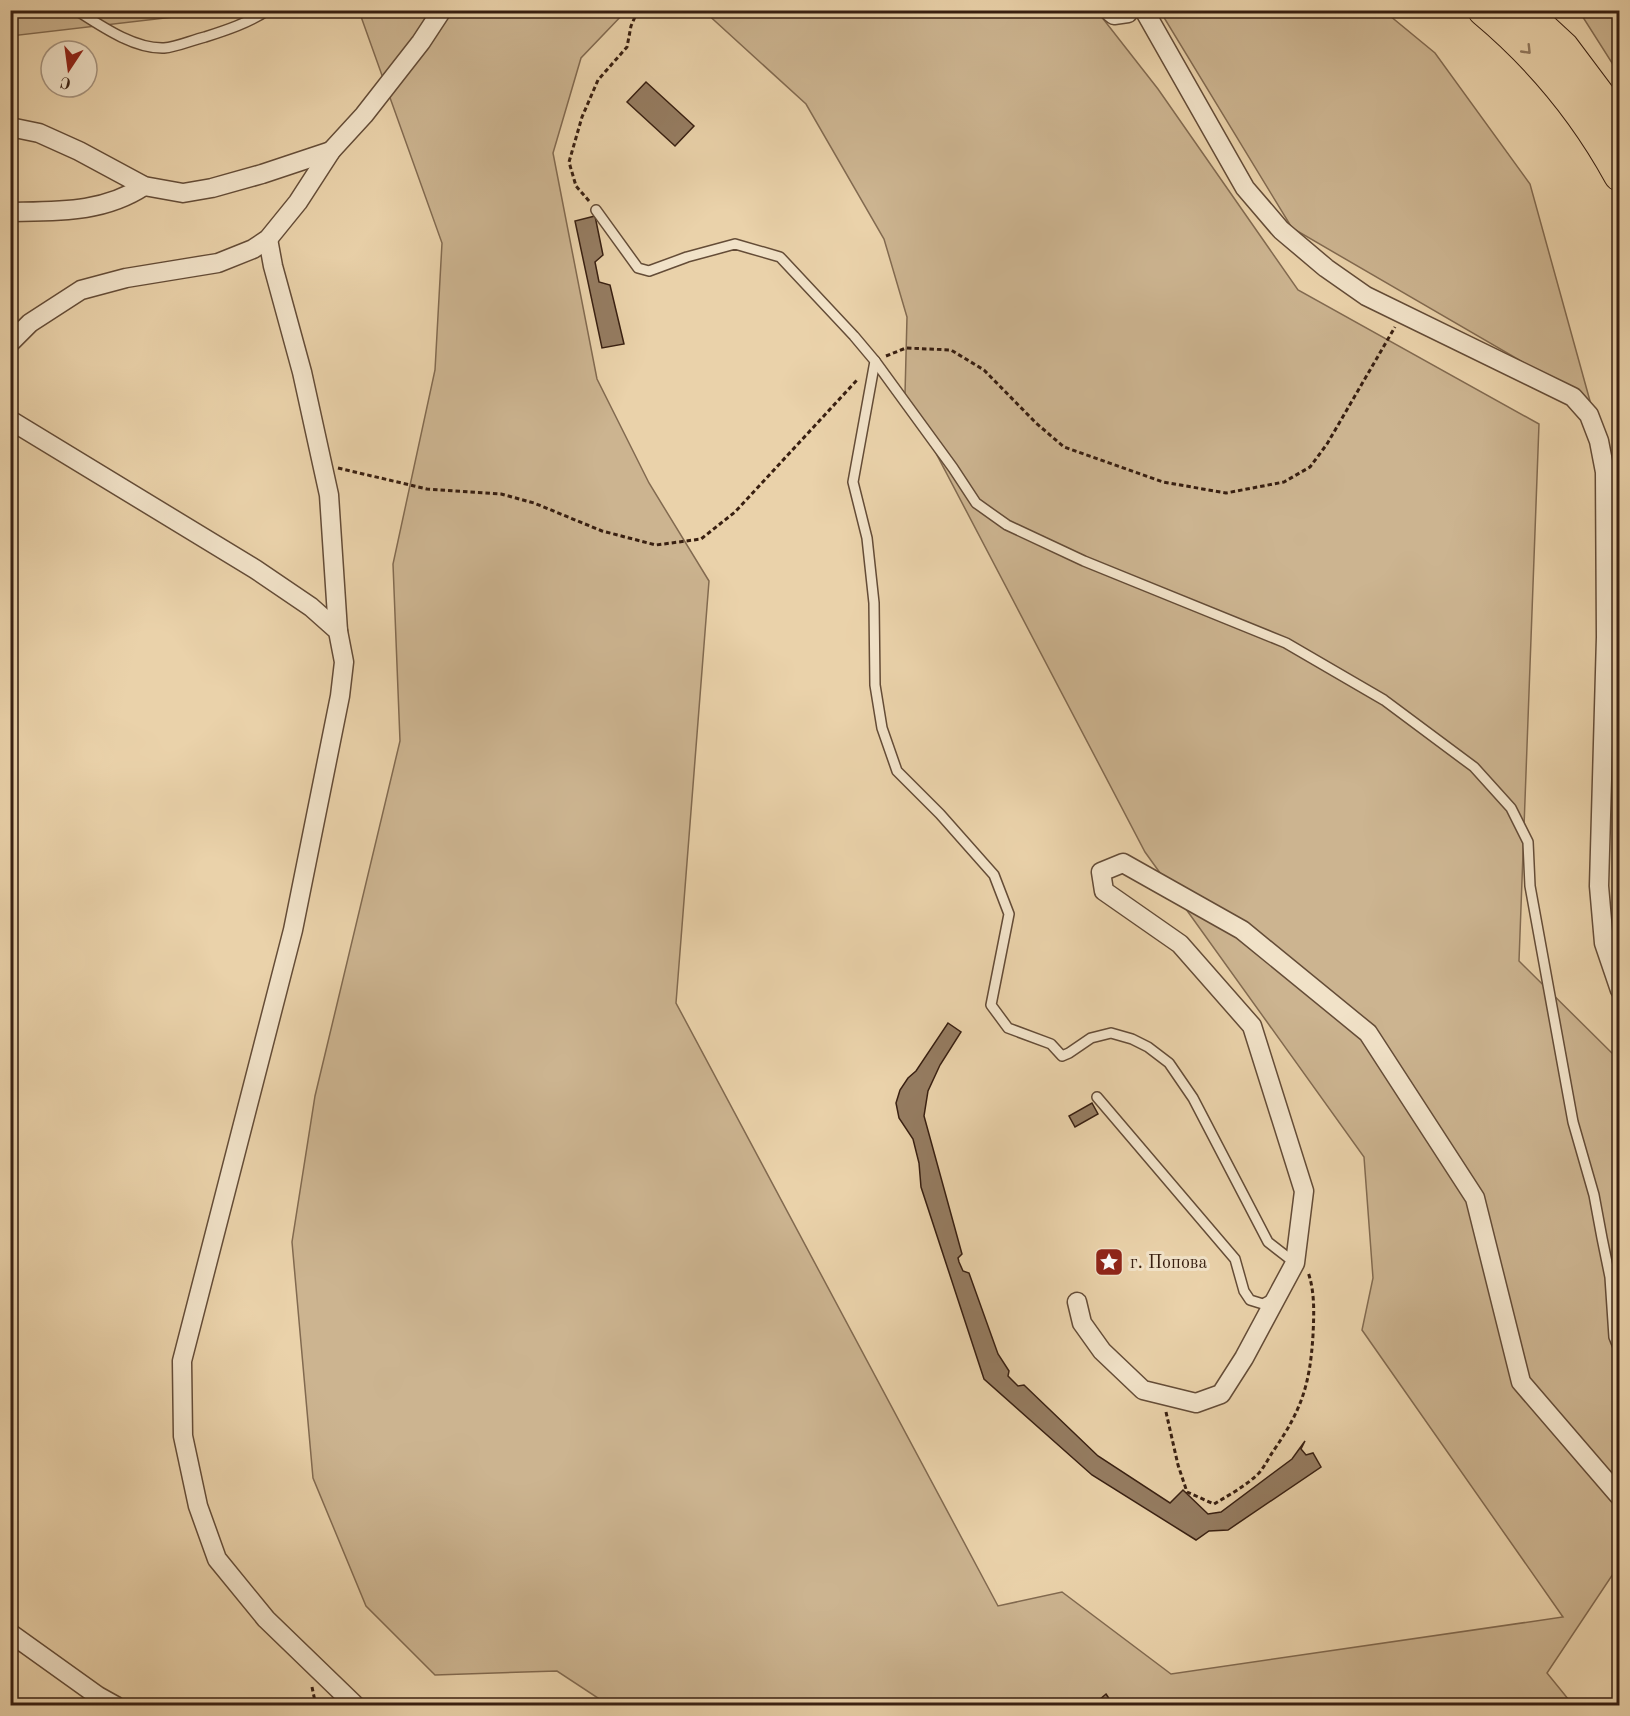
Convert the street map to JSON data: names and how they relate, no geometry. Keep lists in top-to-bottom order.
{
  "places": {
    "place": ["г. Попова"]
  },
  "north": "bottom"
}
